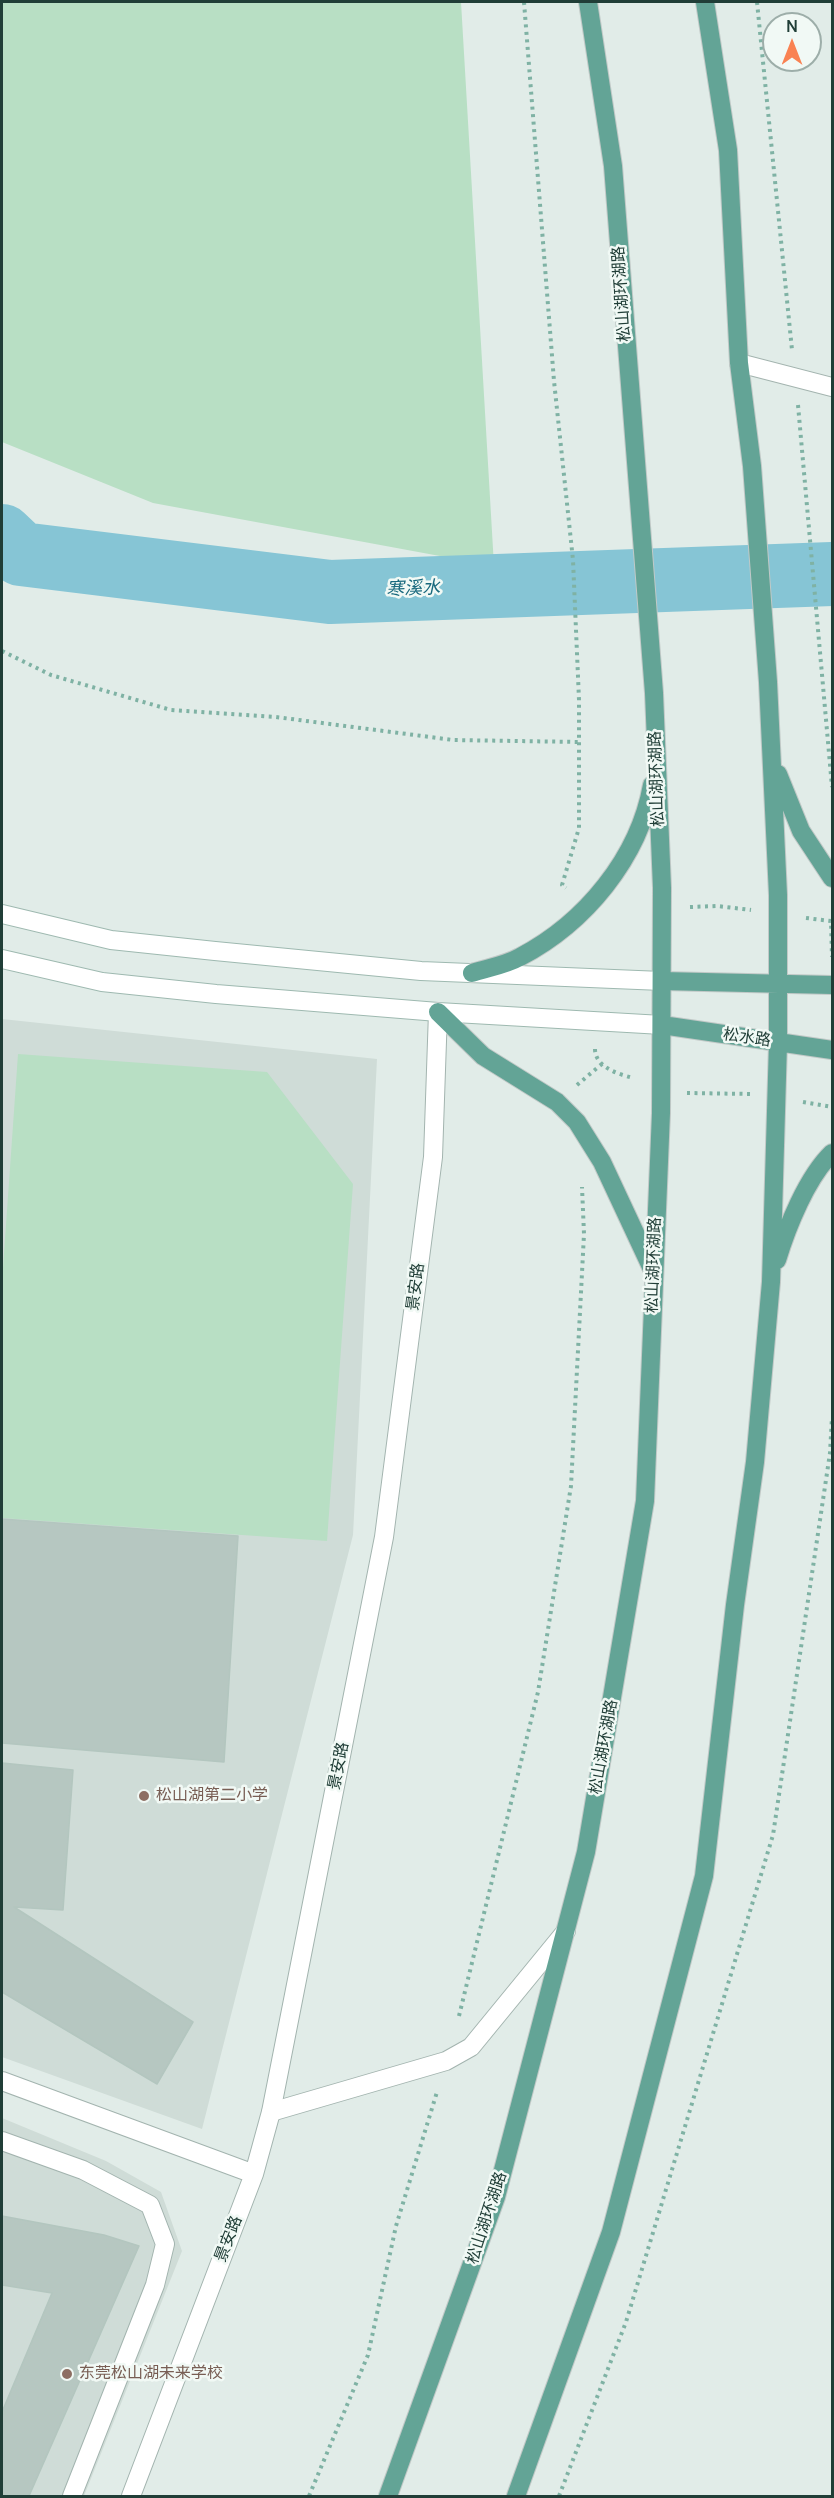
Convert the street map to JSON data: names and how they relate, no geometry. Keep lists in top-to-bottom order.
{
  "streets": {
    "main road": ["松山湖环湖路", "松水路"],
    "street": ["景安路"]
  },
  "crossings": [
    ["松山湖环湖路", "松水路"]
  ],
  "water": ["寒溪水"],
  "places": ["松山湖第二小学", "东莞松山湖未来学校"],
  "north": "top"
}
